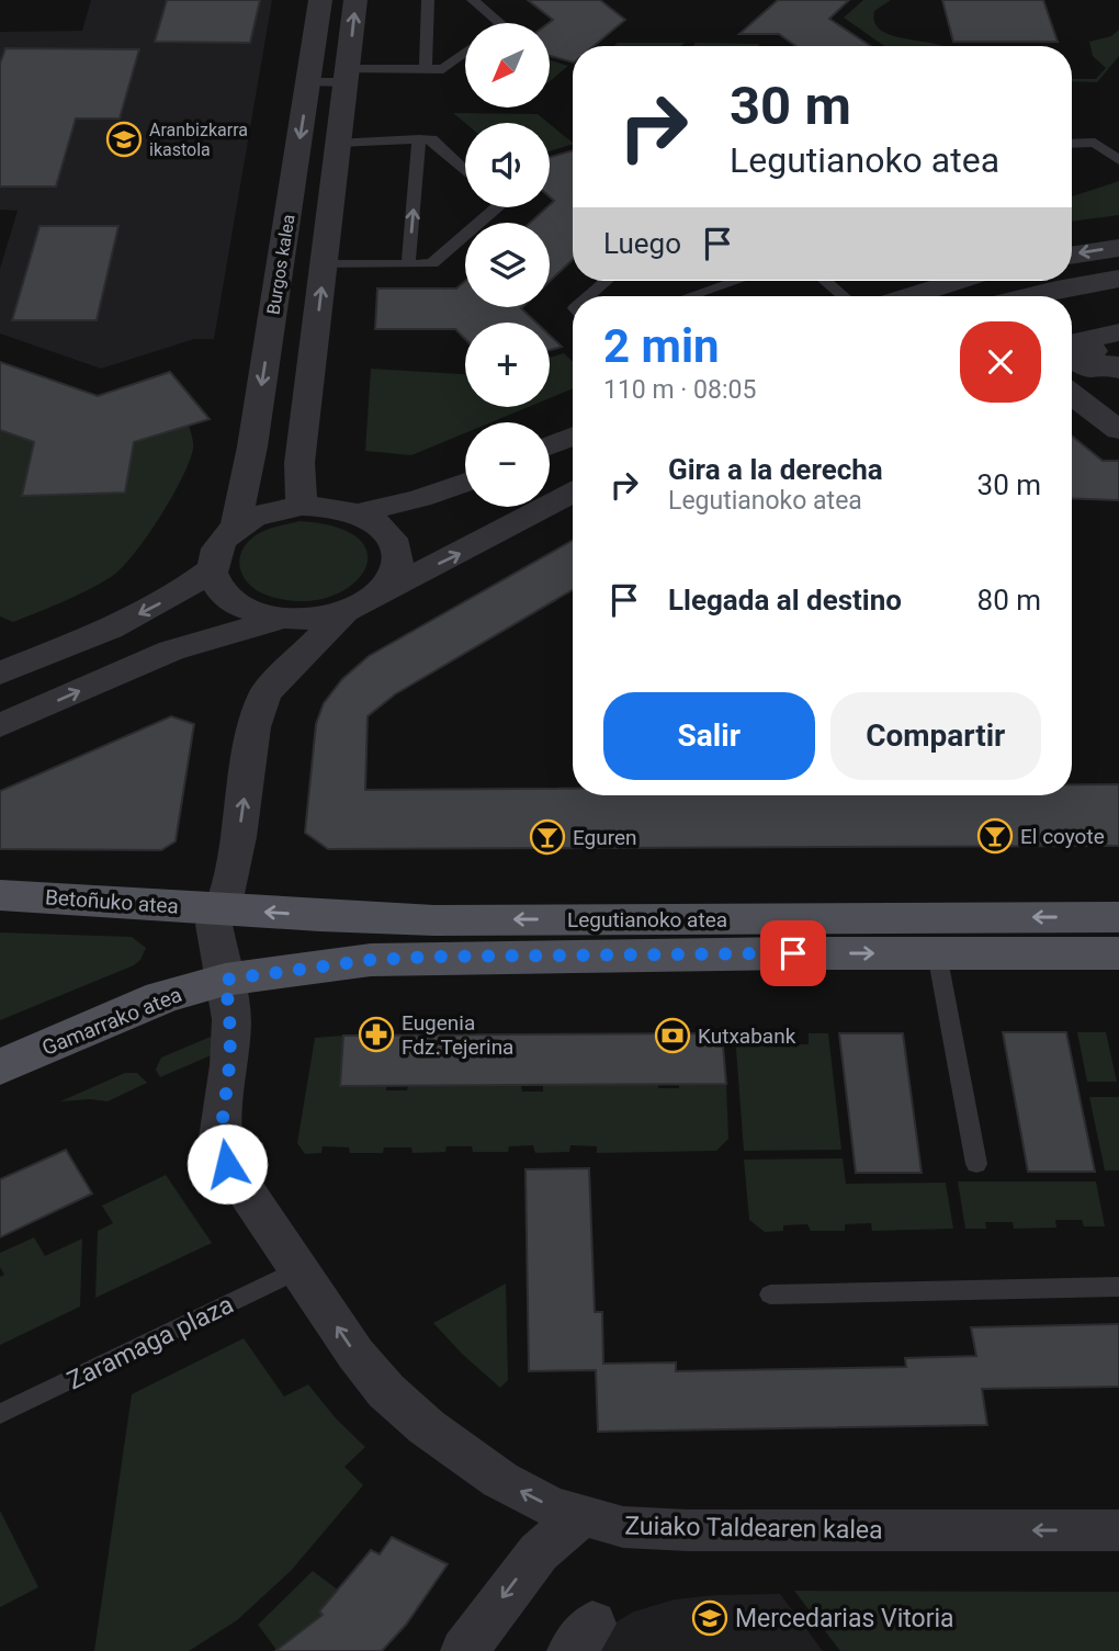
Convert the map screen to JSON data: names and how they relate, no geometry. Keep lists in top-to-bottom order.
{
  "streets": {
    "main road": ["Betoñuko atea", "Legutianoko atea", "Gamarrako atea"],
    "street": ["Burgos kalea", "Zuiako Taldearen kalea"],
    "lane": ["Zaramaga plaza"]
  },
  "crossings": [
    ["Betoñuko atea", "Legutianoko atea"],
    ["Betoñuko atea", "Zuiako Taldearen kalea"],
    ["Legutianoko atea", "Gamarrako atea"],
    ["Legutianoko atea", "Zuiako Taldearen kalea"],
    ["Gamarrako atea", "Zuiako Taldearen kalea"],
    ["Zaramaga plaza", "Zuiako Taldearen kalea"]
  ],
  "one_way": ["Zuiako Taldearen kalea"],
  "places": {
    "school or university": ["Aranbizkarra ikastola", "Mercedarias Vitoria"],
    "bar": ["El coyote", "Eguren"],
    "pharmacy": ["Eugenia Fdz.Tejerina"],
    "bank": ["Kutxabank"]
  },
  "north": "bottom left",
  "page": {
    "map_buttons": ["+", "−"],
    "turn": ["30 m", "Legutianoko atea"],
    "then": "Luego",
    "heading": ["2 min", "110 m · 08:05"],
    "list": [
      {
        "name": "Gira a la derecha",
        "note": "Legutianoko atea",
        "value": "30 m"
      },
      {
        "name": "Llegada al destino",
        "value": "80 m"
      }
    ],
    "buttons": ["Salir", "Compartir"]
  }
}
